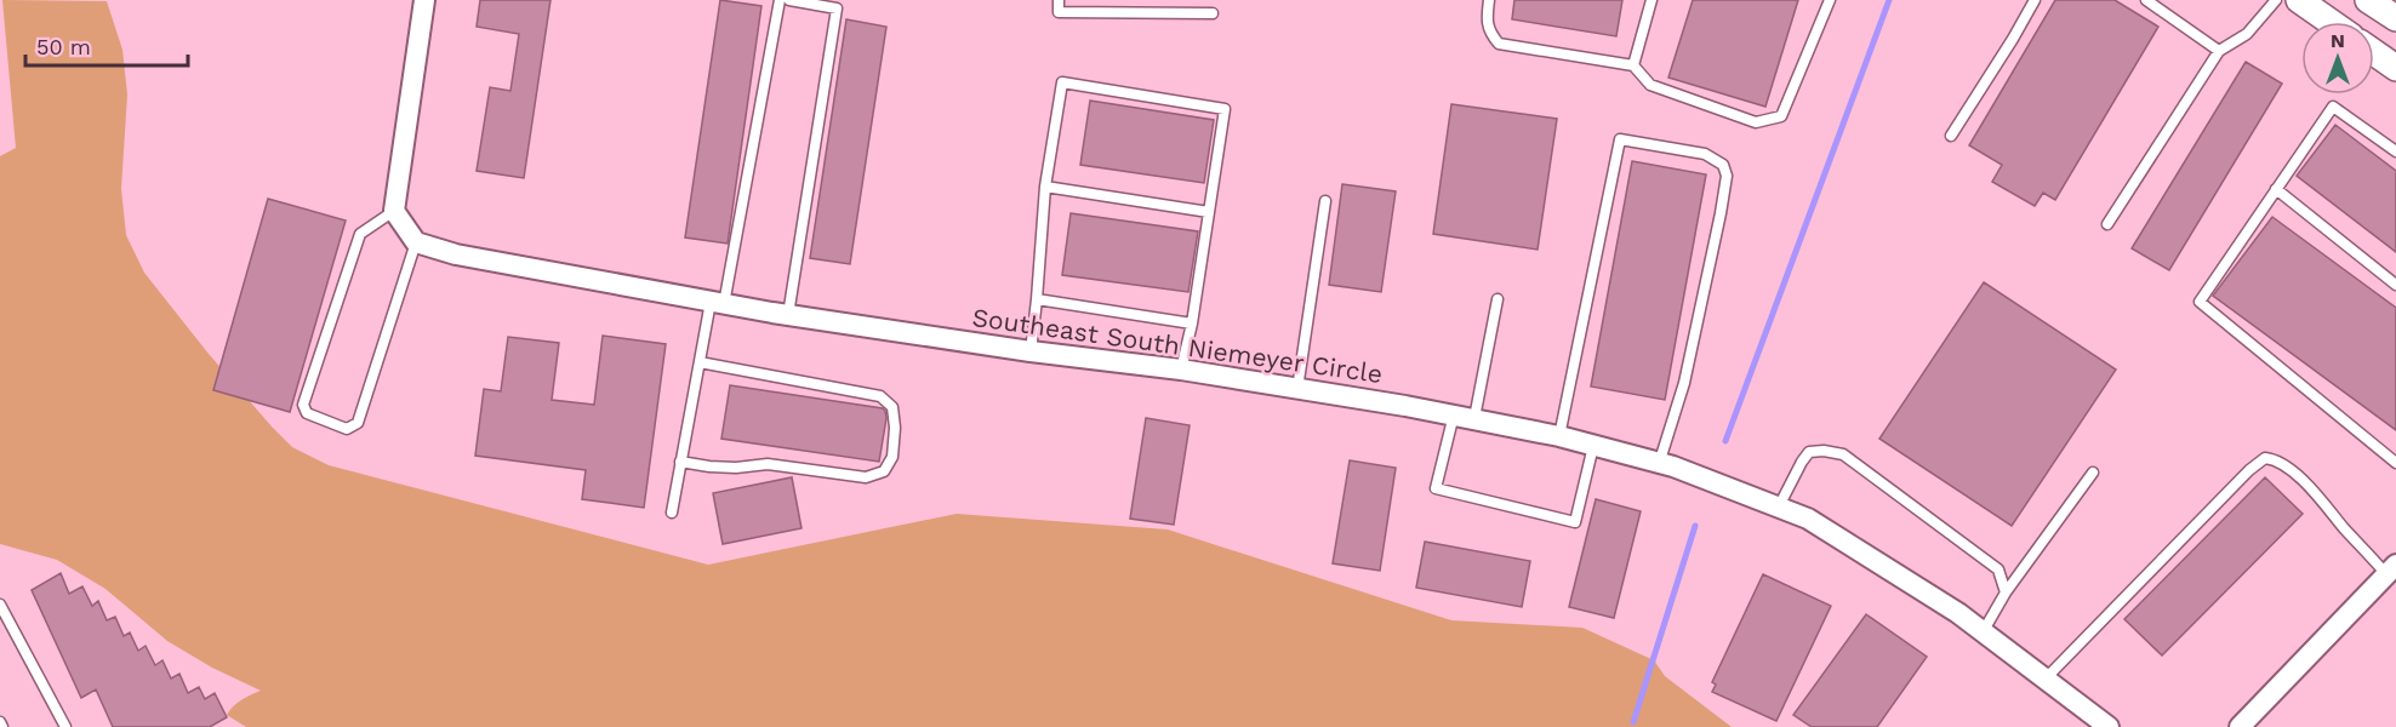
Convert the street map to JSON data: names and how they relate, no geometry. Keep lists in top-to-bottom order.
{
  "streets": {
    "street": ["Southeast South Niemeyer Circle"]
  },
  "scale_bar": "50 m",
  "north": "top"
}
